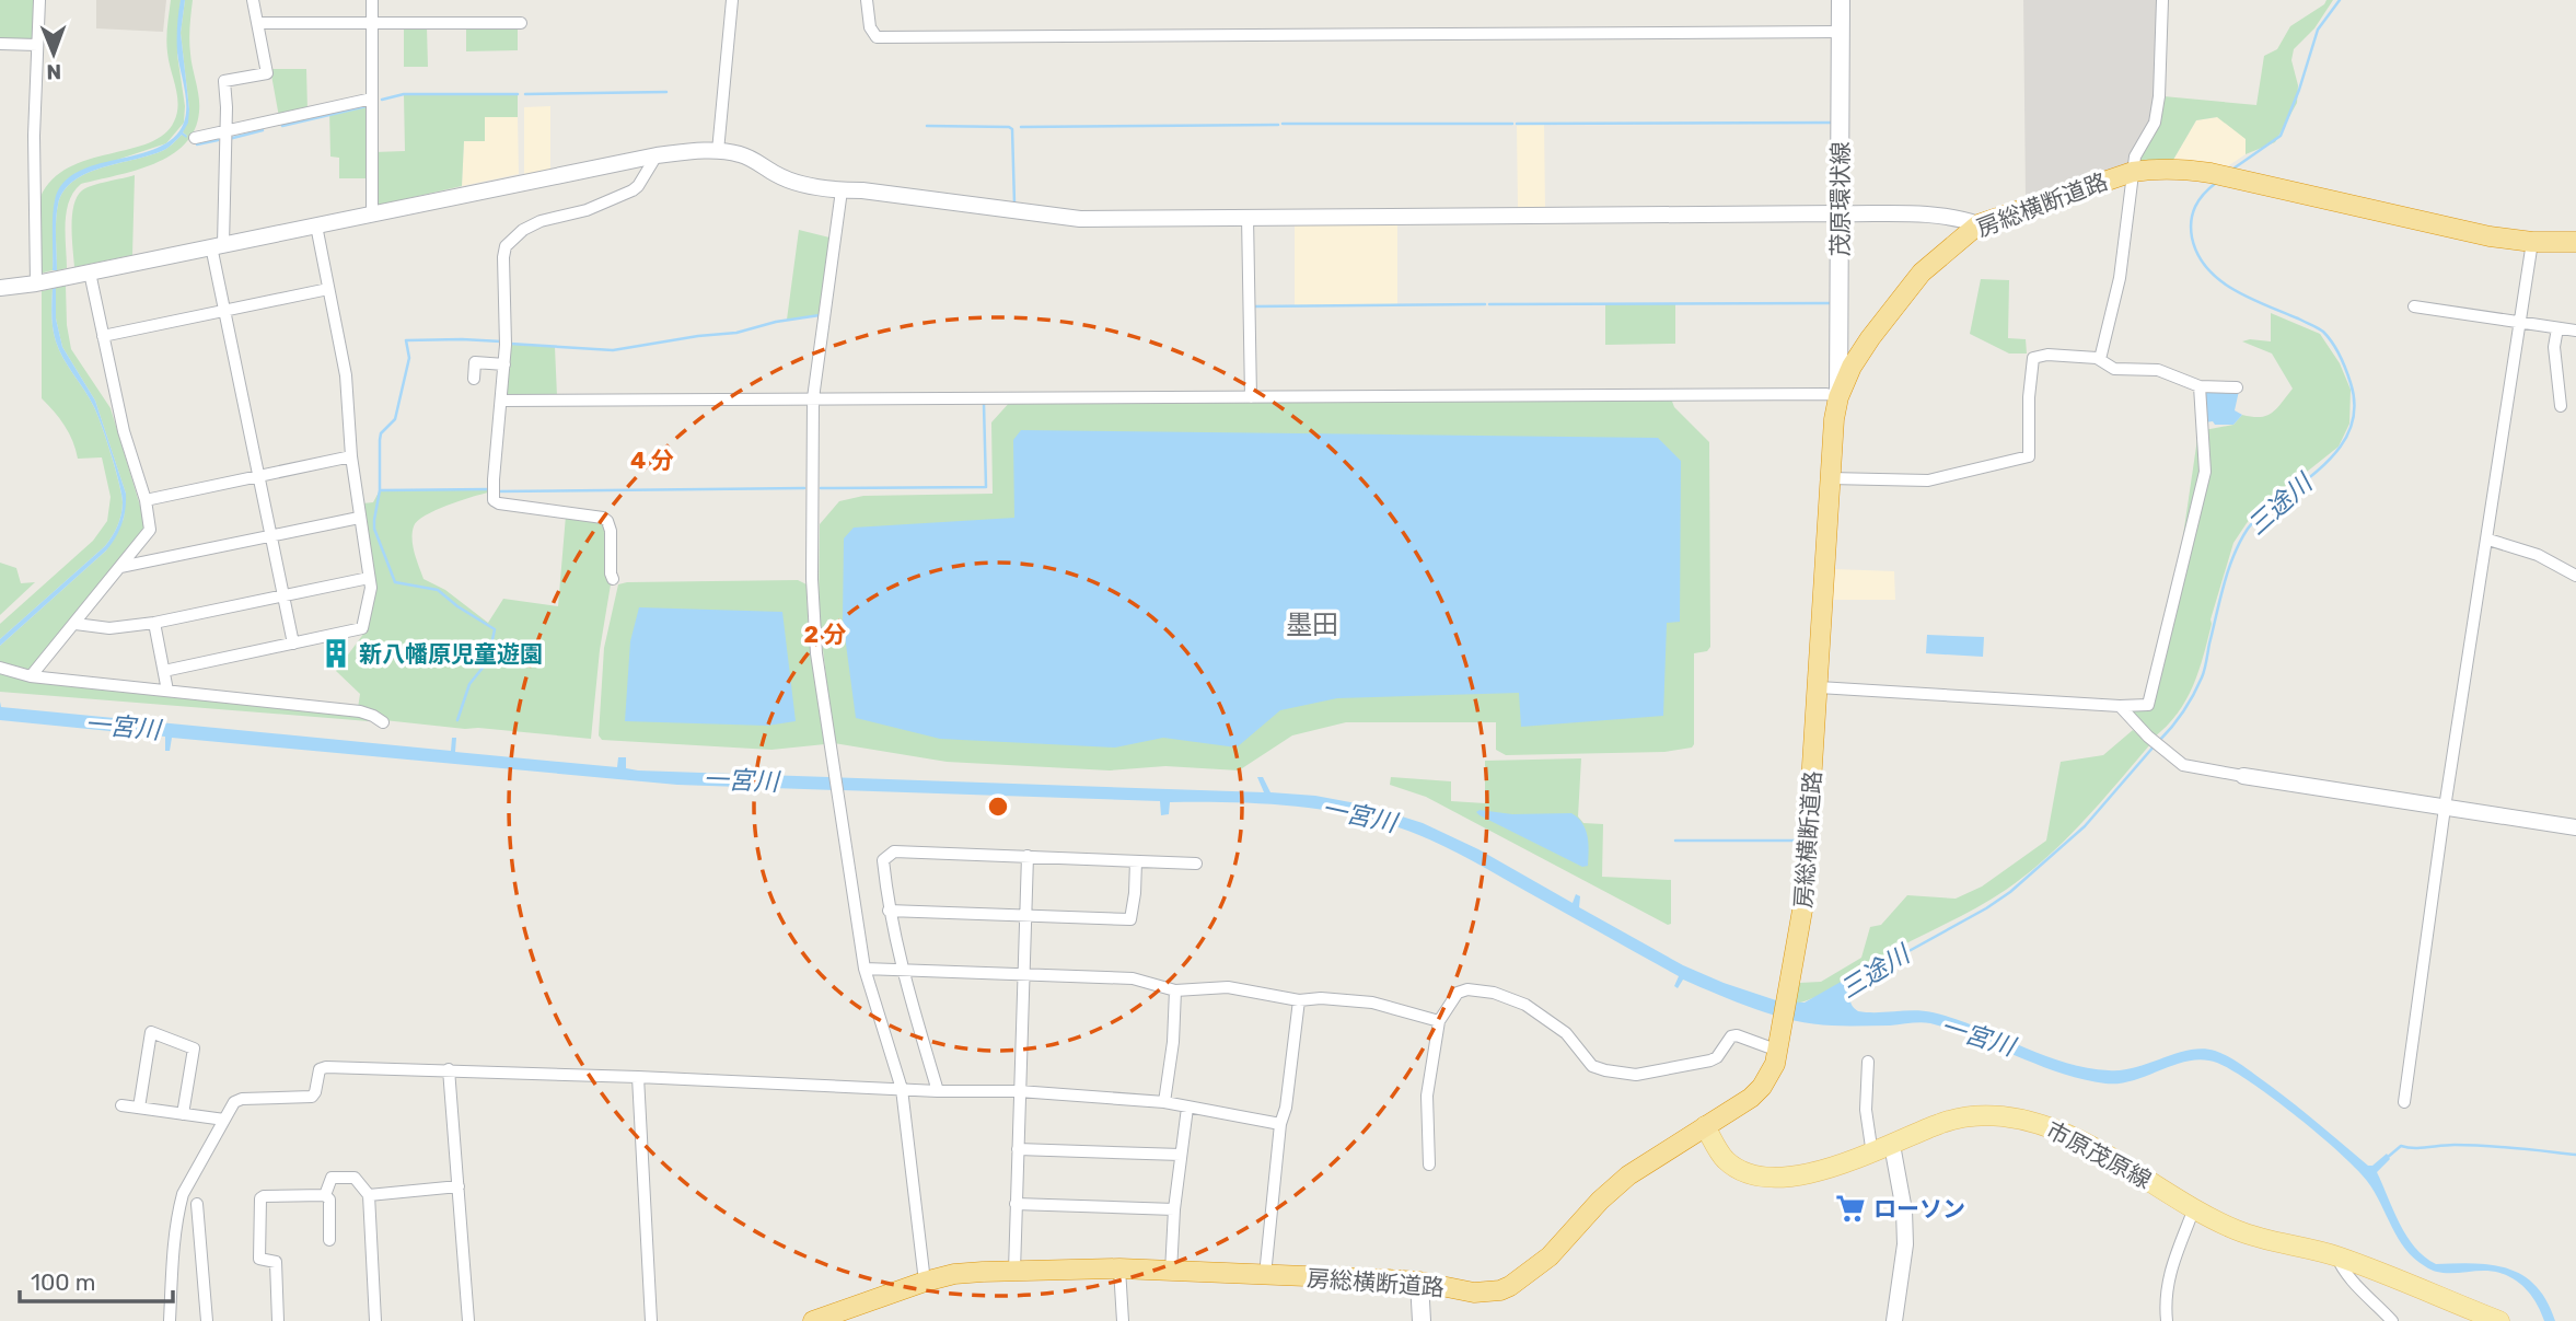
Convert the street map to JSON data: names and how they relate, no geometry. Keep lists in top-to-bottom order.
{
  "streets": {
    "highway": ["房総横断道路"],
    "main road": ["茂原環状線", "市原茂原線"]
  },
  "crossings": [
    ["茂原環状線", "房総横断道路"],
    ["房総横断道路", "市原茂原線"]
  ],
  "districts": ["墨田"],
  "water": ["三途川", "一宮川"],
  "places": {
    "building": ["新八幡原児童遊園"],
    "supermarket": ["ローソン"]
  },
  "scale_bar": "100 m",
  "north": "bottom",
  "rings": ["4 分", "2 分"]
}
